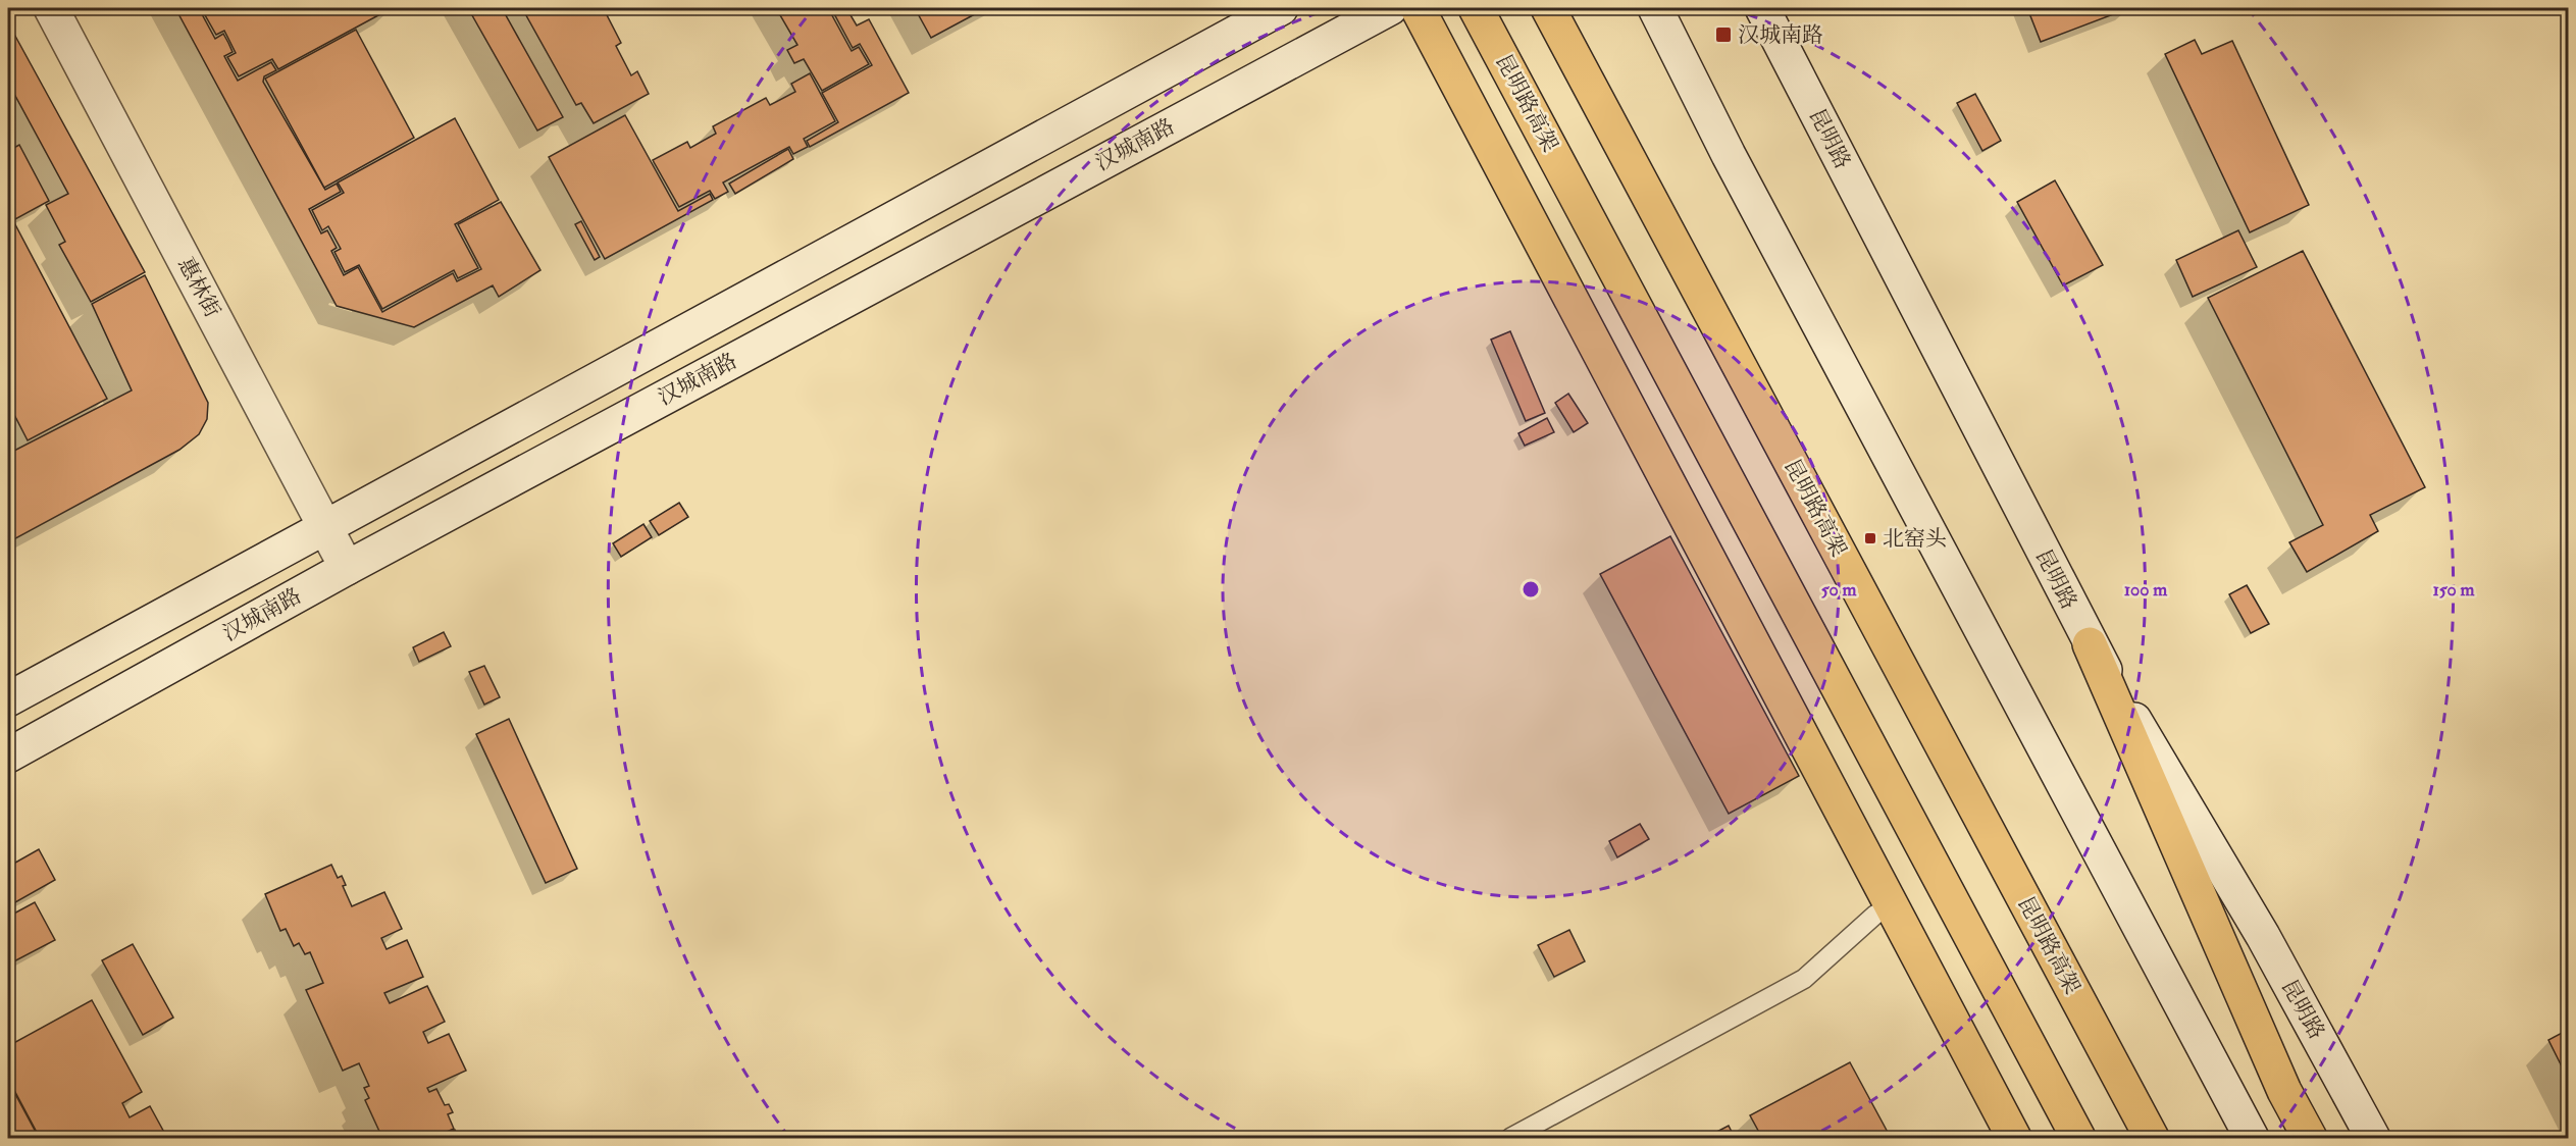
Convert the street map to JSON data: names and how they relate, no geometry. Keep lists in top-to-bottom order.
{
  "streets": {
    "highway": ["昆明路高架"],
    "main road": ["昆明路", "汉城南路", "惠林街"]
  },
  "crossings": [
    ["汉城南路", "惠林街"]
  ],
  "places": {
    "transit": ["汉城南路", "北窑头"]
  },
  "rings": ["50 m", "100 m", "150 m"]
}
